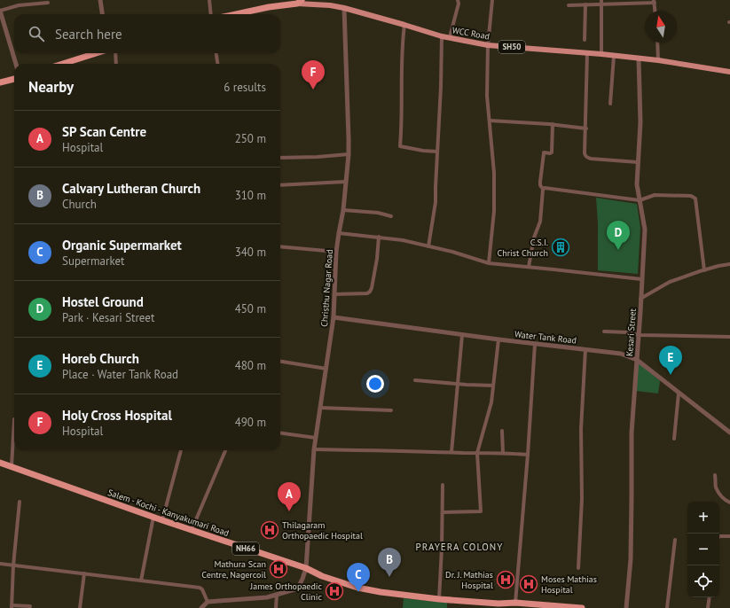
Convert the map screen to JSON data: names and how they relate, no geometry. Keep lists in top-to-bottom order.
{
  "streets": {
    "highway": ["Salem - Kochi - Kanyakumari Road", "NH66"],
    "main road": ["WCC Road", "SH50"],
    "street": ["Christhu Nagar Road", "Kesari Street", "Water Tank Road"]
  },
  "crossings": [
    ["WCC Road", "Christhu Nagar Road"],
    ["WCC Road", "Kesari Street"],
    ["Christhu Nagar Road", "Water Tank Road"],
    ["Christhu Nagar Road", "Salem - Kochi - Kanyakumari Road"],
    ["Kesari Street", "Water Tank Road"]
  ],
  "districts": ["PRAYERA COLONY"],
  "places": {
    "building": ["C.S.I. Christ Church"],
    "hospital": [
      "Thilagaram Orthopaedic Hospital",
      "Mathura Scan Centre, Nagercoil",
      "Dr. J. Mathias Hospital",
      "Moses Mathias Hospital",
      "James Orthopaedic Clinic"
    ]
  },
  "north": "top",
  "page": {
    "search": "Search here",
    "pins": [
      "F",
      "D",
      "E",
      "A",
      "B",
      "C"
    ],
    "heading": ["Nearby", "6 results"],
    "list": [
      {
        "mark": "A",
        "name": "SP Scan Centre",
        "note": "Hospital",
        "value": "250 m"
      },
      {
        "mark": "B",
        "name": "Calvary Lutheran Church",
        "note": "Church",
        "value": "310 m"
      },
      {
        "mark": "C",
        "name": "Organic Supermarket",
        "note": "Supermarket",
        "value": "340 m"
      },
      {
        "mark": "D",
        "name": "Hostel Ground",
        "note": "Park · Kesari Street",
        "value": "450 m"
      },
      {
        "mark": "E",
        "name": "Horeb Church",
        "note": "Place · Water Tank Road",
        "value": "480 m"
      },
      {
        "mark": "F",
        "name": "Holy Cross Hospital",
        "note": "Hospital",
        "value": "490 m"
      }
    ],
    "map_buttons": ["+", "−"]
  }
}
